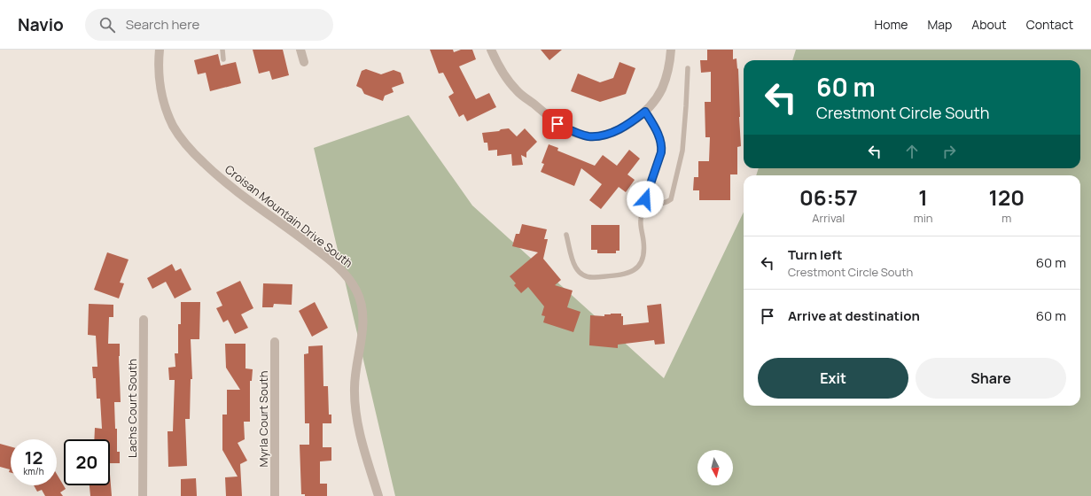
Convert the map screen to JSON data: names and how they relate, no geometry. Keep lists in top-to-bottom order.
{
  "streets": {
    "street": ["Croisan Mountain Drive South", "Lachs Court South", "Myrla Court South"]
  },
  "north": "bottom",
  "page": {
    "header": "Navio",
    "search": "Search here",
    "nav": [
      "Home",
      "Map",
      "About",
      "Contact"
    ],
    "turn": ["60 m", "Crestmont Circle South"],
    "eta": [
      "06:57",
      "Arrival",
      "1",
      "min",
      "120",
      "m"
    ],
    "list": [
      {
        "name": "Turn left",
        "note": "Crestmont Circle South",
        "value": "60 m"
      },
      {
        "name": "Arrive at destination",
        "value": "60 m"
      }
    ],
    "buttons": ["Exit", "Share"],
    "speed": "12 km/h",
    "limit": "20"
  }
}
